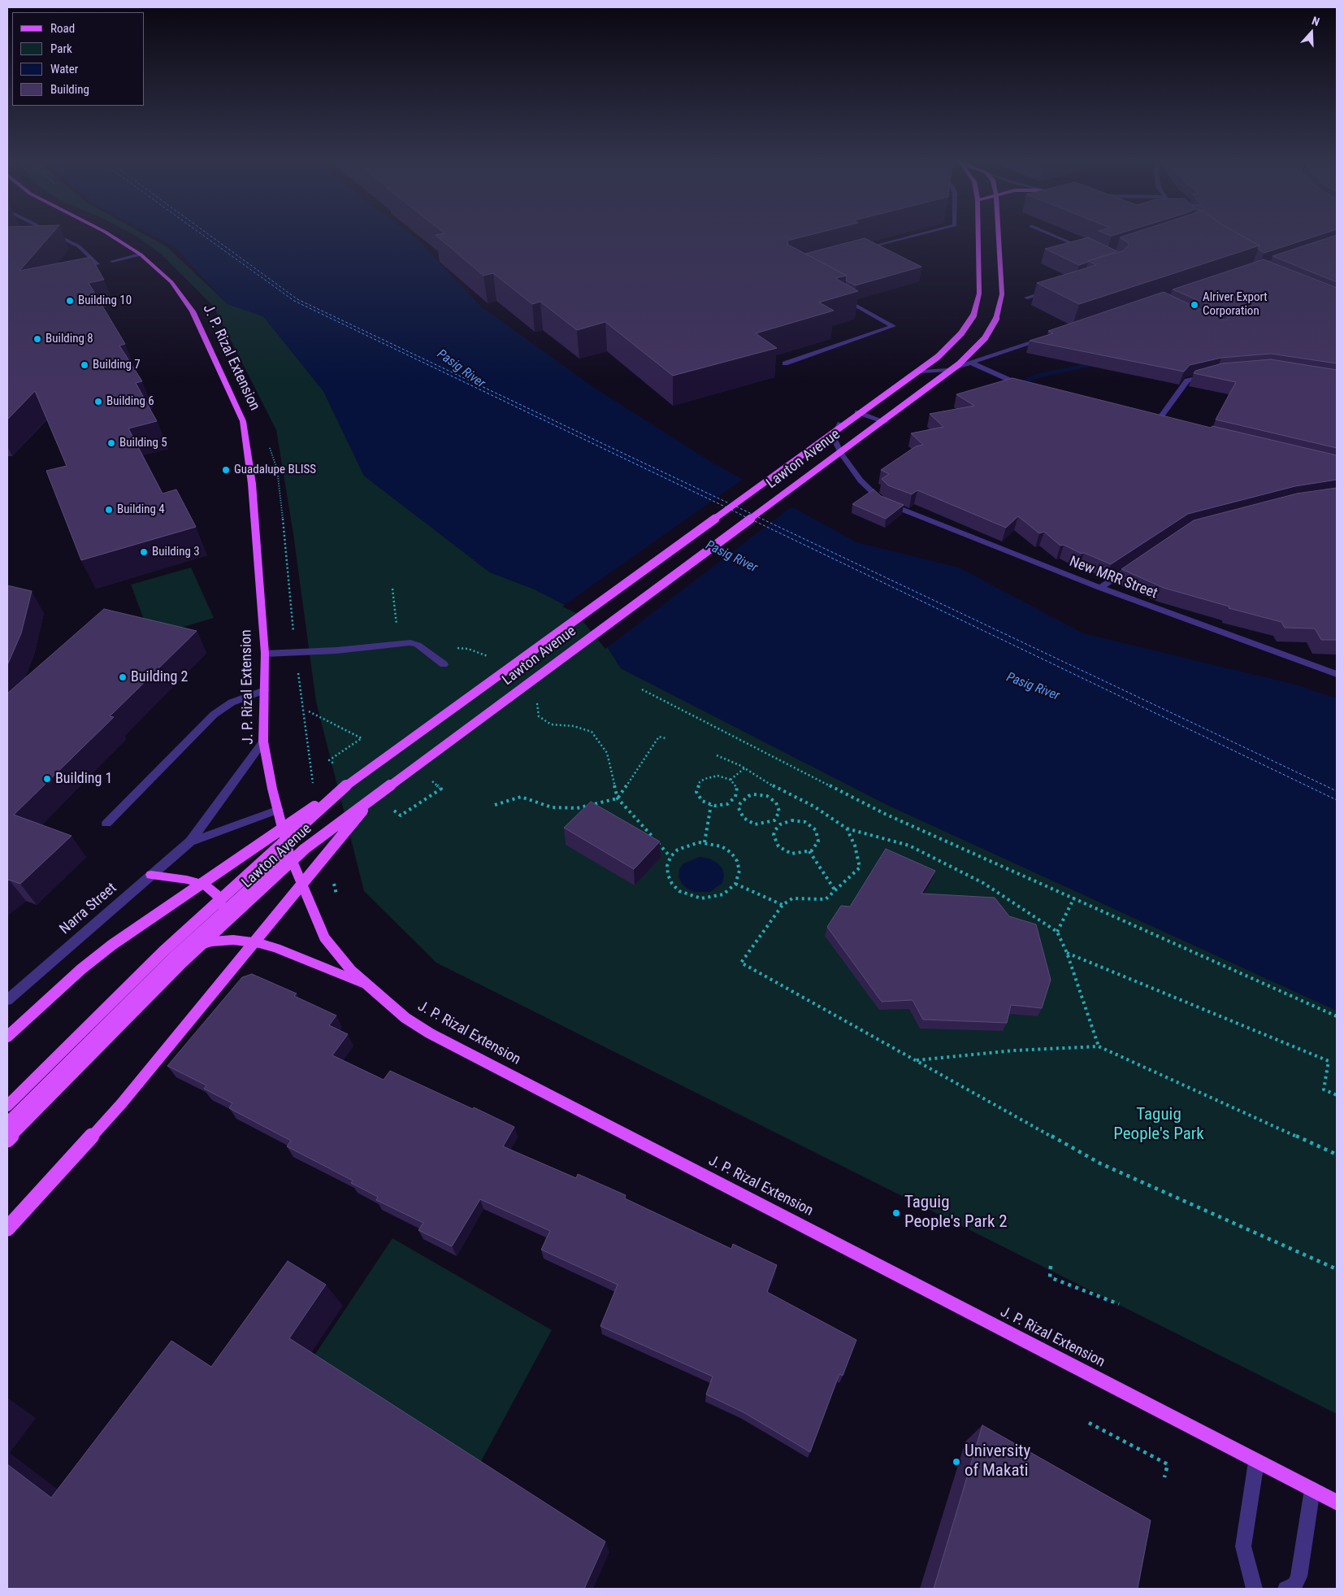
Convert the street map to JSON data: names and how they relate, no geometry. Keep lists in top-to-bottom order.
{
  "streets": {
    "main road": ["J. P. Rizal Extension", "Lawton Avenue"],
    "street": ["New MRR Street", "Narra Street"]
  },
  "crossings": [
    ["J. P. Rizal Extension", "Lawton Avenue"],
    ["J. P. Rizal Extension", "Narra Street"]
  ],
  "water": ["Pasig River"],
  "parks": ["Taguig People's Park"],
  "places": [
    "Building 10",
    "Alriver Export Corporation",
    "Building 8",
    "Building 7",
    "Building 6",
    "Building 5",
    "Guadalupe BLISS",
    "Building 4",
    "Building 3",
    "Building 2",
    "Building 1",
    "Taguig People's Park 2",
    "University of Makati"
  ],
  "legend": [
    "Road",
    "Park",
    "Water",
    "Building"
  ],
  "north": "top"
}
